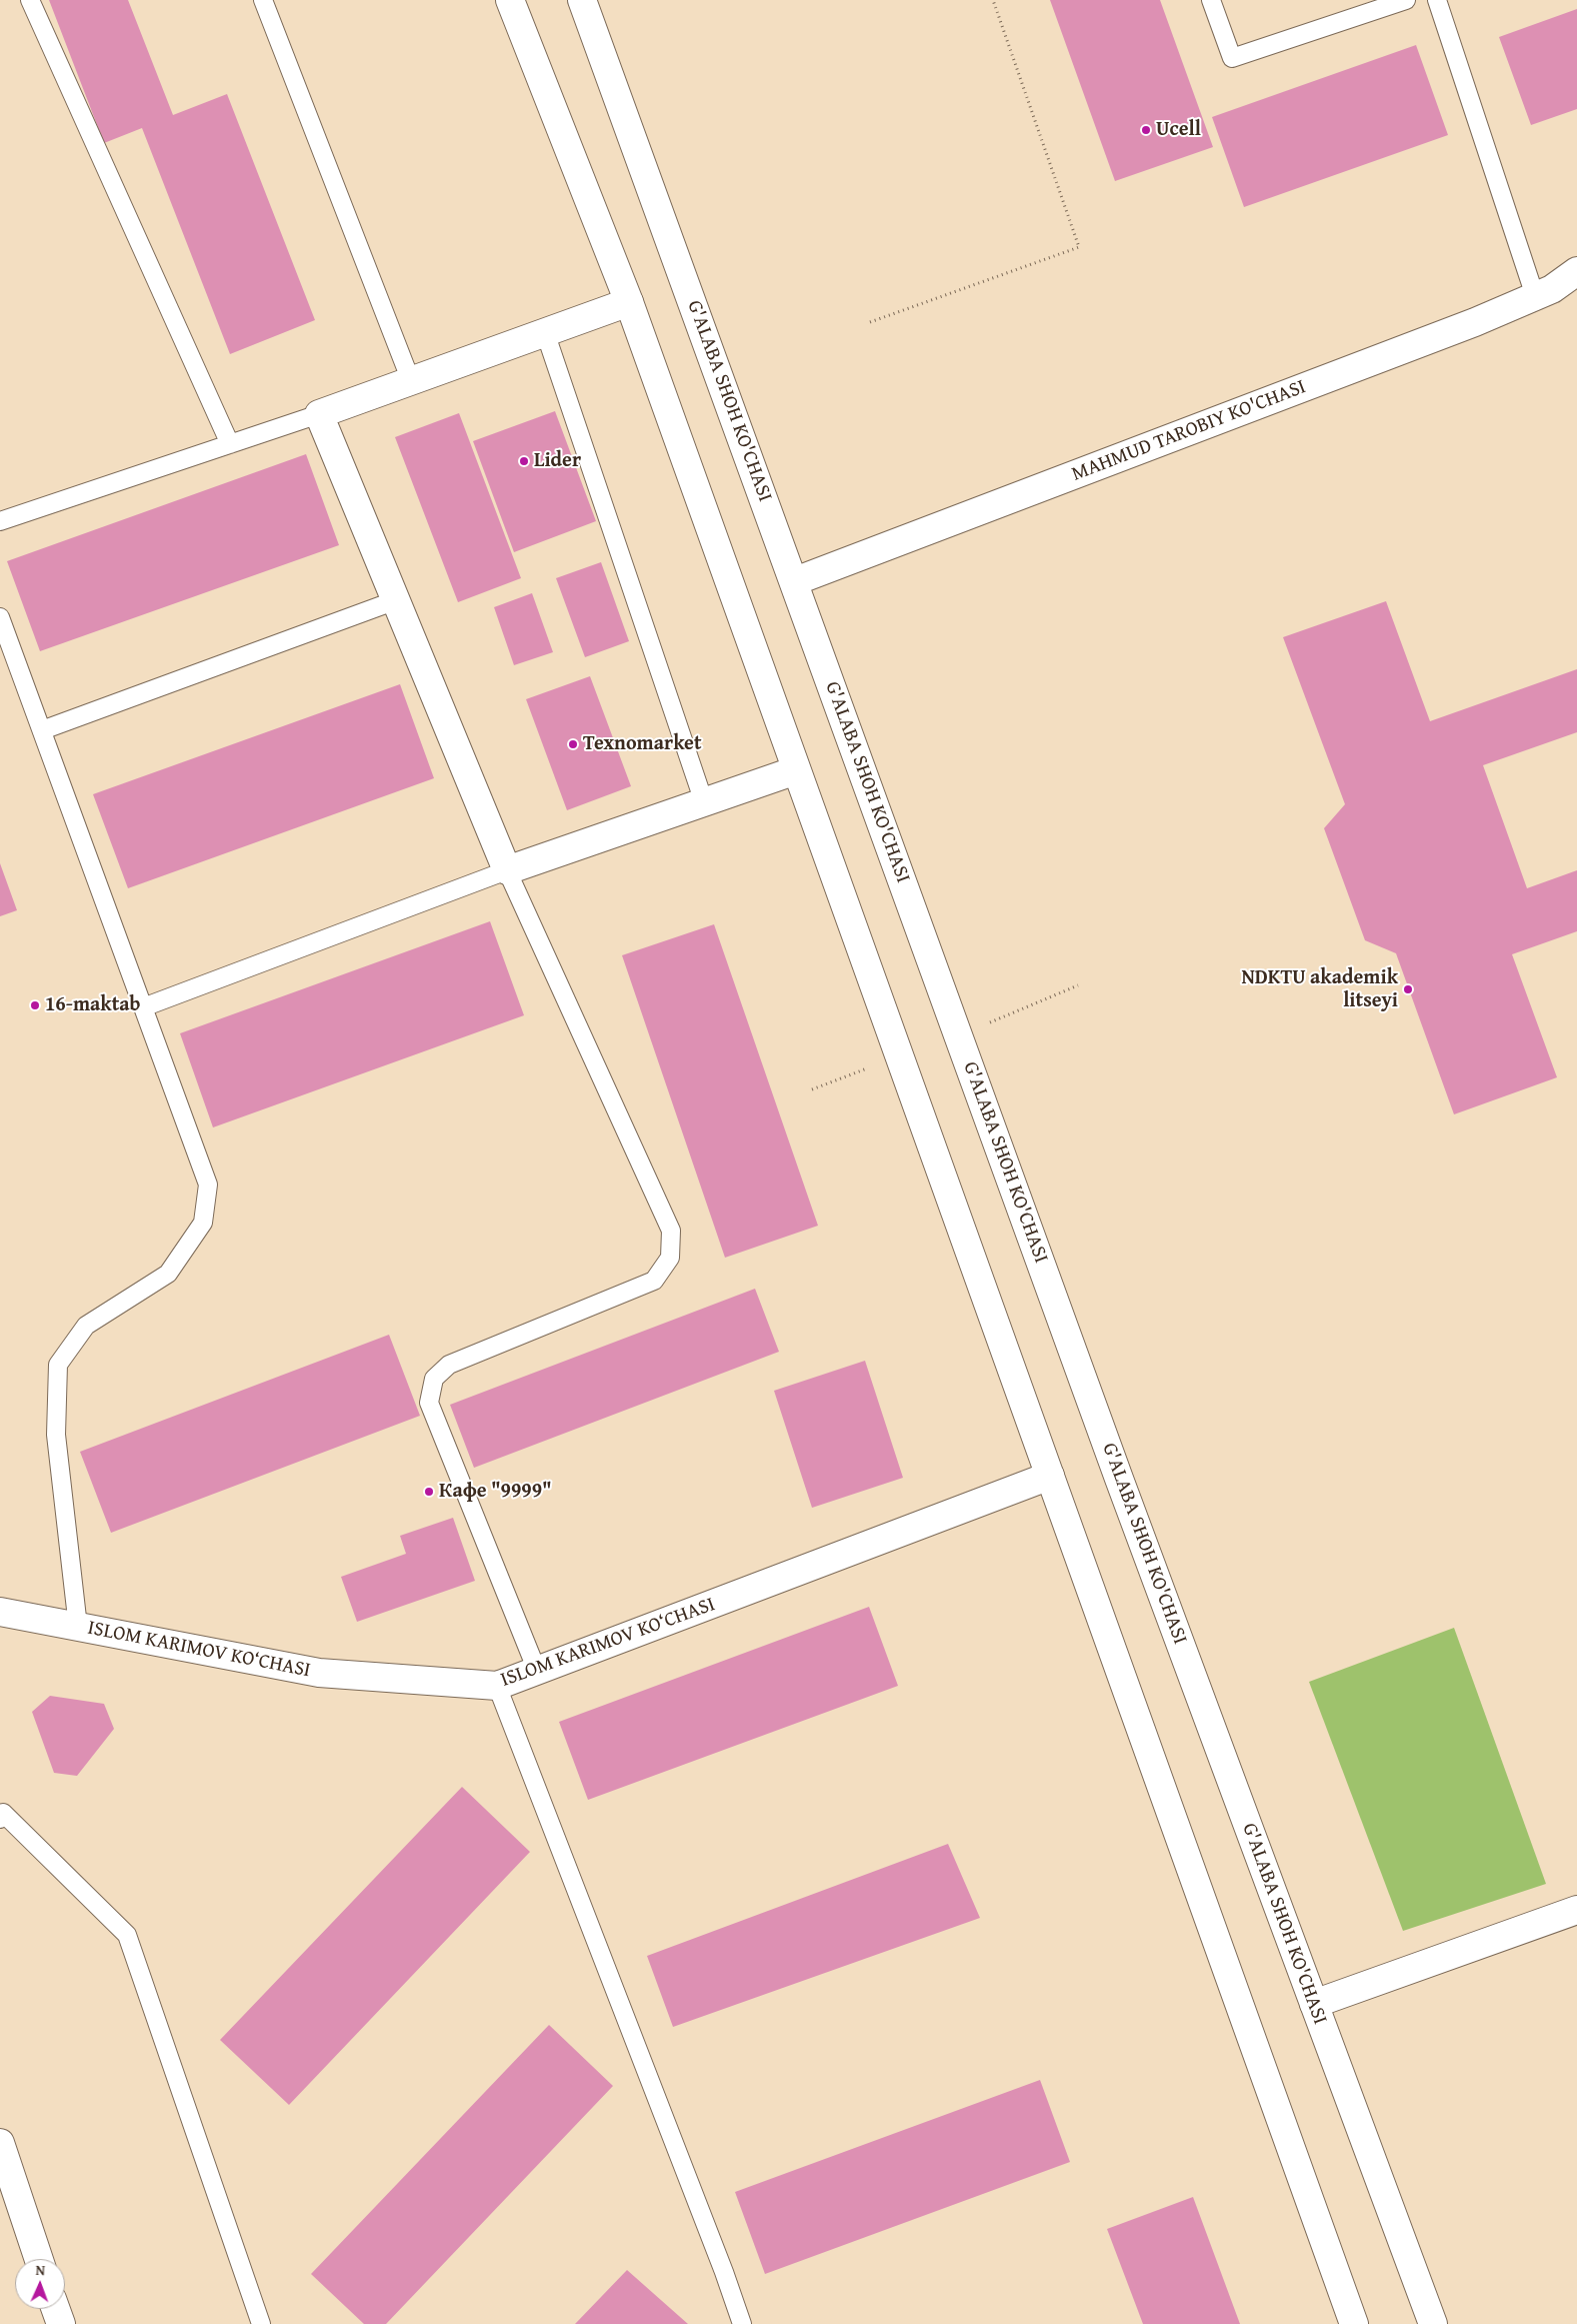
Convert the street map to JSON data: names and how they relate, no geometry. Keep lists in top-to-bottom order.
{
  "streets": {
    "main road": ["G'ALABA SHOH KO'CHASI", "MAHMUD TAROBIY KO'CHASI", "ISLOM KARIMOV KO‘CHASI"]
  },
  "crossings": [
    ["G'ALABA SHOH KO'CHASI", "MAHMUD TAROBIY KO'CHASI"]
  ],
  "places": [
    "Ucell",
    "Lider",
    "Texnomarket",
    "NDKTU akademik litseyi",
    "16-maktab",
    "Кафе \"9999\""
  ],
  "north": "top"
}
